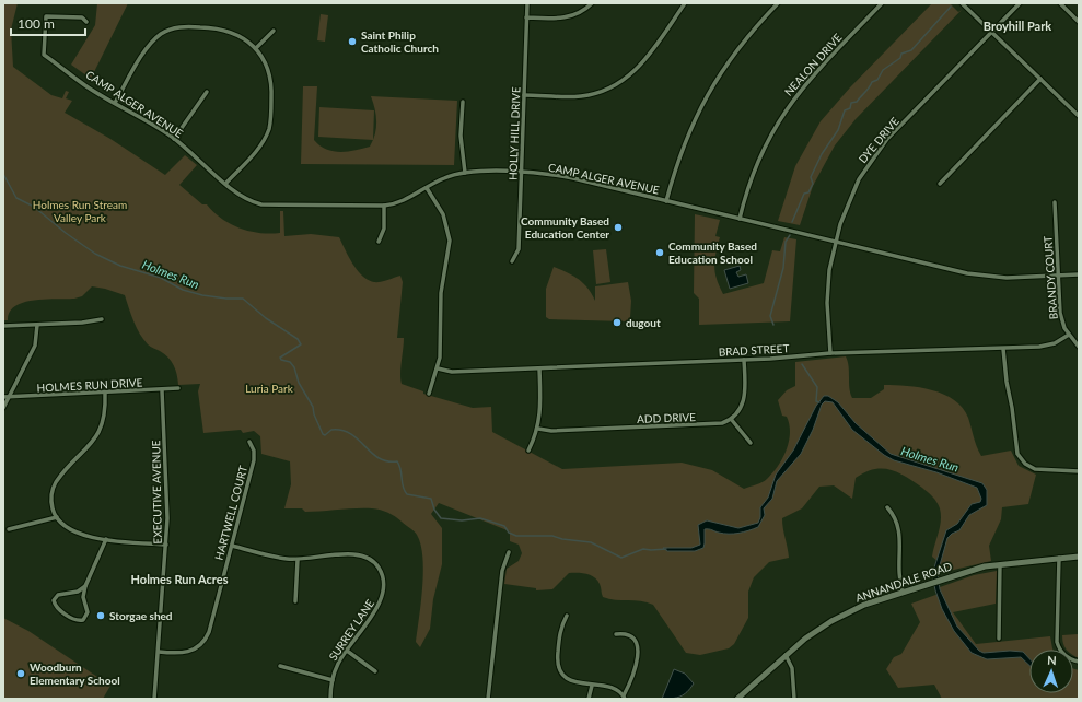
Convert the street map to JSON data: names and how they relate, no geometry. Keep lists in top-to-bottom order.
{
  "streets": {
    "main road": ["ANNANDALE ROAD"],
    "street": [
      "NEALON DRIVE",
      "CAMP ALGER AVENUE",
      "HOLLY HILL DRIVE",
      "DYE DRIVE",
      "BRANDY COURT",
      "BRAD STREET",
      "HOLMES RUN DRIVE",
      "ADD DRIVE",
      "EXECUTIVE AVENUE",
      "HARTWELL COURT",
      "SURREY LANE"
    ]
  },
  "crossings": [
    ["NEALON DRIVE", "CAMP ALGER AVENUE"],
    ["CAMP ALGER AVENUE", "HOLLY HILL DRIVE"],
    ["CAMP ALGER AVENUE", "DYE DRIVE"],
    ["CAMP ALGER AVENUE", "BRANDY COURT"],
    ["DYE DRIVE", "BRAD STREET"],
    ["BRANDY COURT", "BRAD STREET"],
    ["HOLMES RUN DRIVE", "EXECUTIVE AVENUE"],
    ["EXECUTIVE AVENUE", "HARTWELL COURT"],
    ["HARTWELL COURT", "SURREY LANE"]
  ],
  "districts": ["Broyhill Park", "Holmes Run Acres"],
  "water": ["Holmes Run"],
  "parks": ["Holmes Run Stream Valley Park", "Luria Park"],
  "places": [
    "Saint Philip Catholic Church",
    "Community Based Education Center",
    "Community Based Education School",
    "dugout",
    "Storgae shed",
    "Woodburn Elementary School"
  ],
  "scale_bar": "100 m",
  "north": "top"
}
